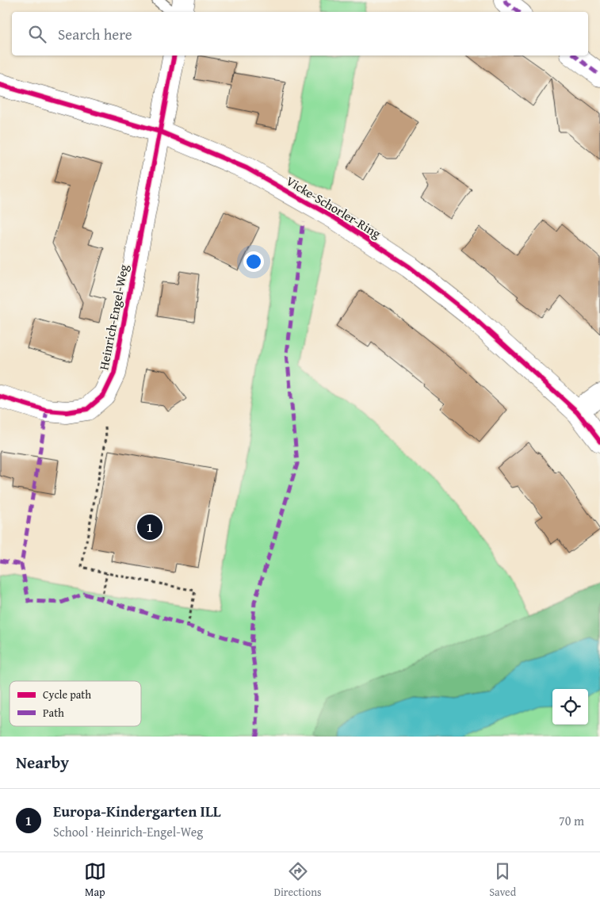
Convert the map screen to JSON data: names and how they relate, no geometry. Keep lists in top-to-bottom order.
{
  "streets": {
    "street": ["Vicke-Schorler-Ring", "Heinrich-Engel-Weg"]
  },
  "crossings": [
    ["Vicke-Schorler-Ring", "Heinrich-Engel-Weg"]
  ],
  "legend": ["Cycle path", "Path"],
  "page": {
    "search": "Search here",
    "pins": "1",
    "heading": "Nearby",
    "list": [
      {
        "mark": "1",
        "name": "Europa-Kindergarten ILL",
        "note": "School · Heinrich-Engel-Weg",
        "value": "70 m"
      }
    ],
    "nav": ["Map", "Directions", "Saved"]
  }
}
